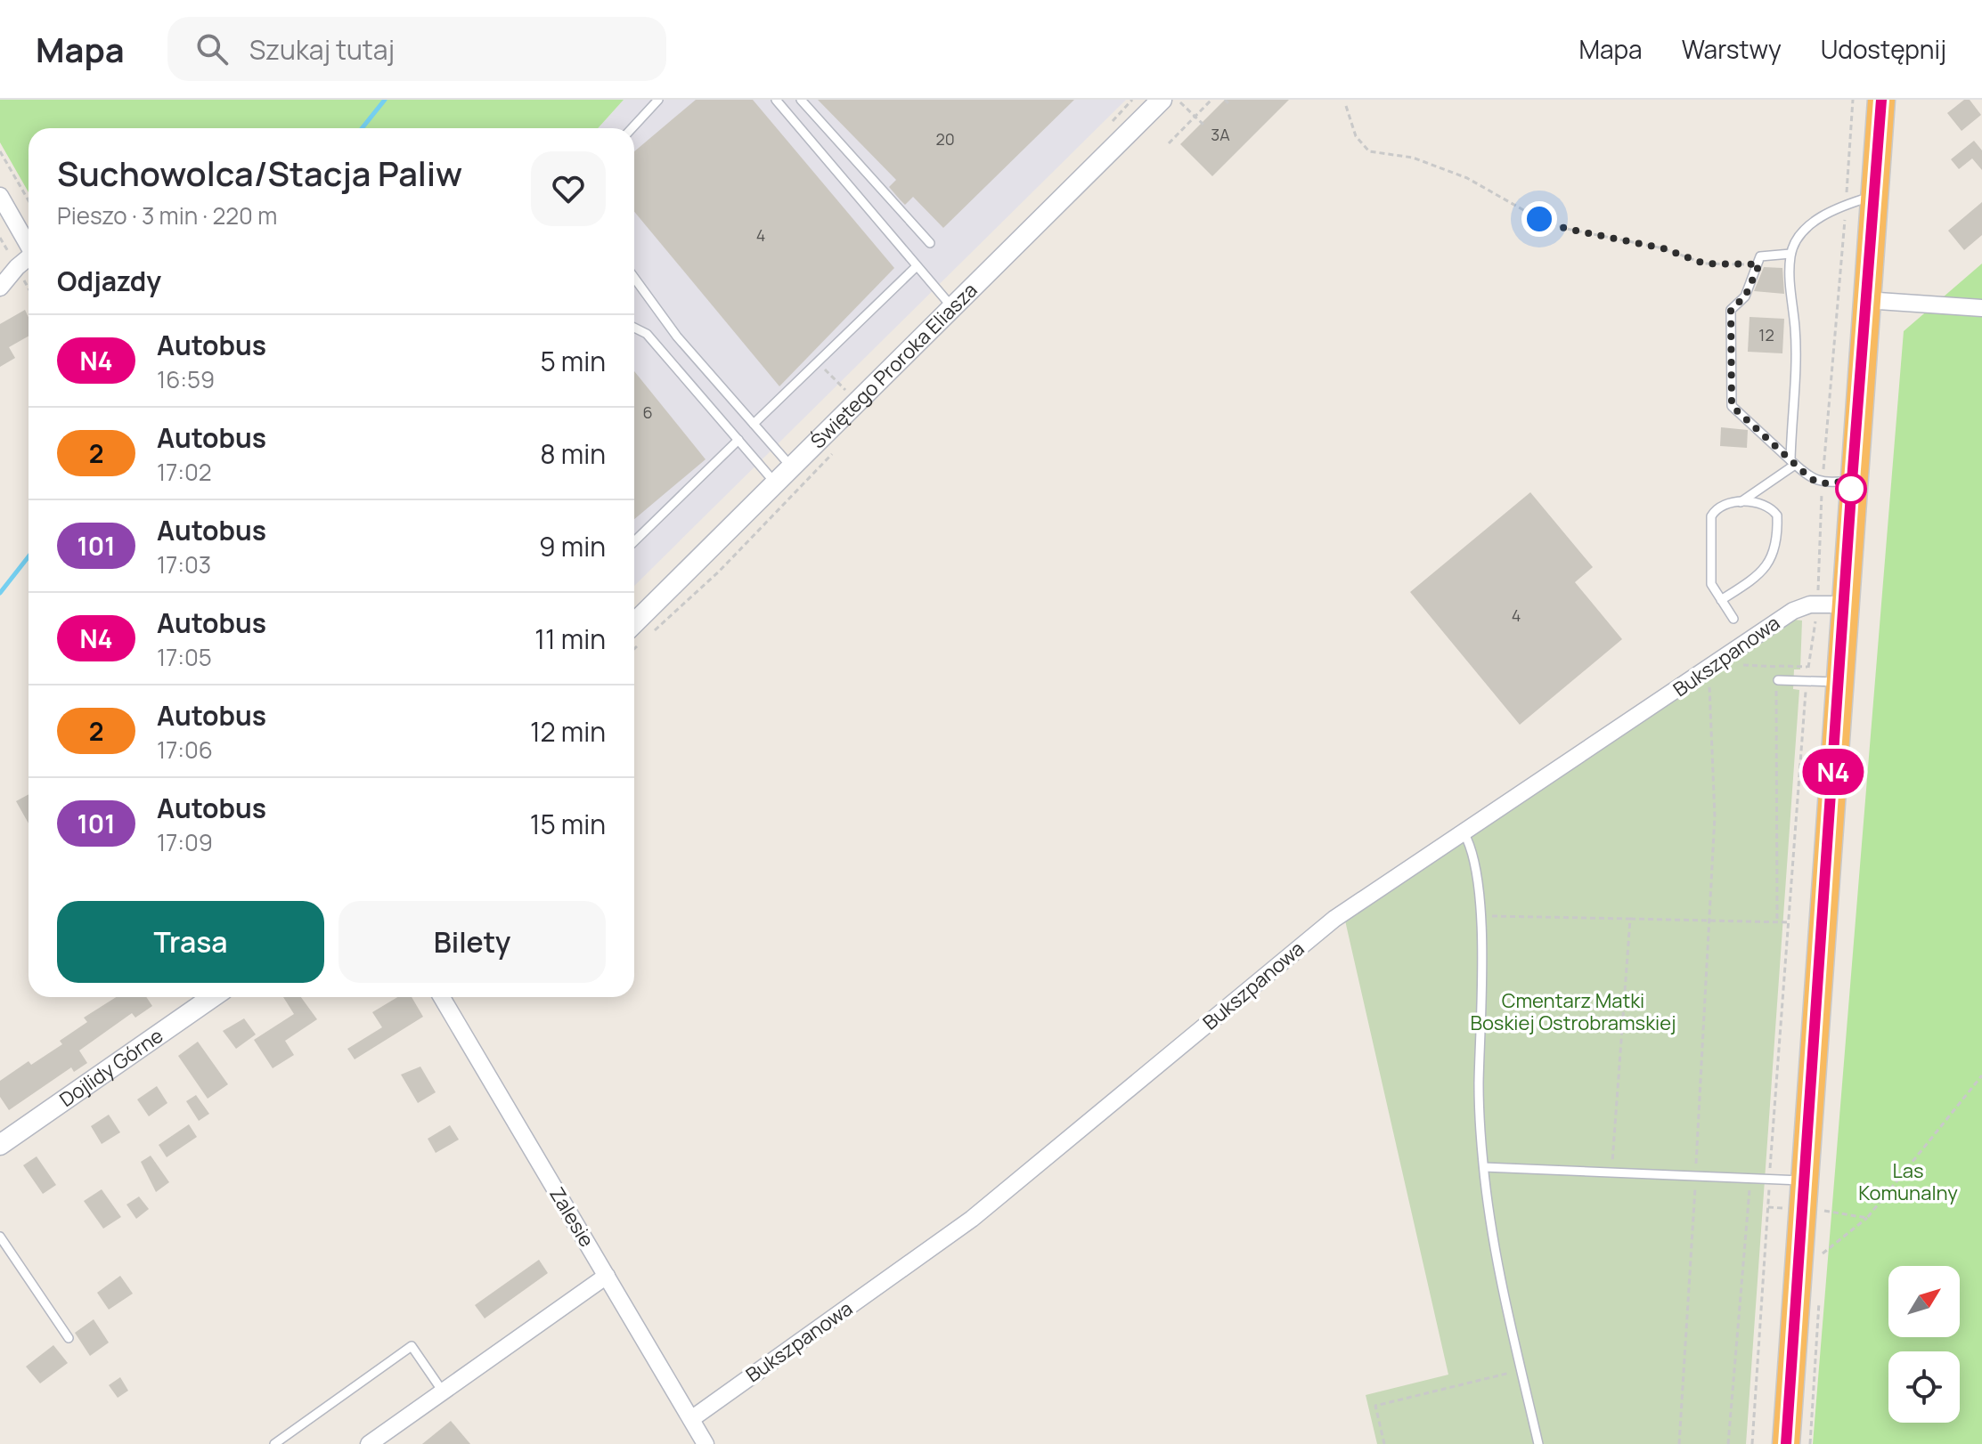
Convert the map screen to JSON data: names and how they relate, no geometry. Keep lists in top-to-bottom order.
{
  "streets": {
    "street": [
      "Świętego Proroka Eliasza",
      "Bukszpanowa",
      "Dojlidy Górne",
      "Zalesie"
    ]
  },
  "crossings": [
    ["Bukszpanowa", "Zalesie"]
  ],
  "parks": ["Cmentarz Matki Boskiej Ostrobramskiej", "Las Komunalny"],
  "lines": ["bus line N4"],
  "house_numbers": [
    "3A",
    "20",
    "4",
    "12",
    "6",
    "4"
  ],
  "north": "top right",
  "page": {
    "header": "Mapa",
    "search": "Szukaj tutaj",
    "nav": ["Mapa", "Warstwy", "Udostępnij"],
    "on_map": "N4",
    "heading": [
      ["Suchowolca/Stacja Paliw", "Pieszo · 3 min · 220 m"],
      "Odjazdy"
    ],
    "list": [
      {
        "mark": "N4",
        "name": "Autobus",
        "note": "16:59",
        "value": "5 min"
      },
      {
        "mark": "2",
        "name": "Autobus",
        "note": "17:02",
        "value": "8 min"
      },
      {
        "mark": "101",
        "name": "Autobus",
        "note": "17:03",
        "value": "9 min"
      },
      {
        "mark": "N4",
        "name": "Autobus",
        "note": "17:05",
        "value": "11 min"
      },
      {
        "mark": "2",
        "name": "Autobus",
        "note": "17:06",
        "value": "12 min"
      },
      {
        "mark": "101",
        "name": "Autobus",
        "note": "17:09",
        "value": "15 min"
      }
    ],
    "buttons": ["Trasa", "Bilety"]
  }
}
